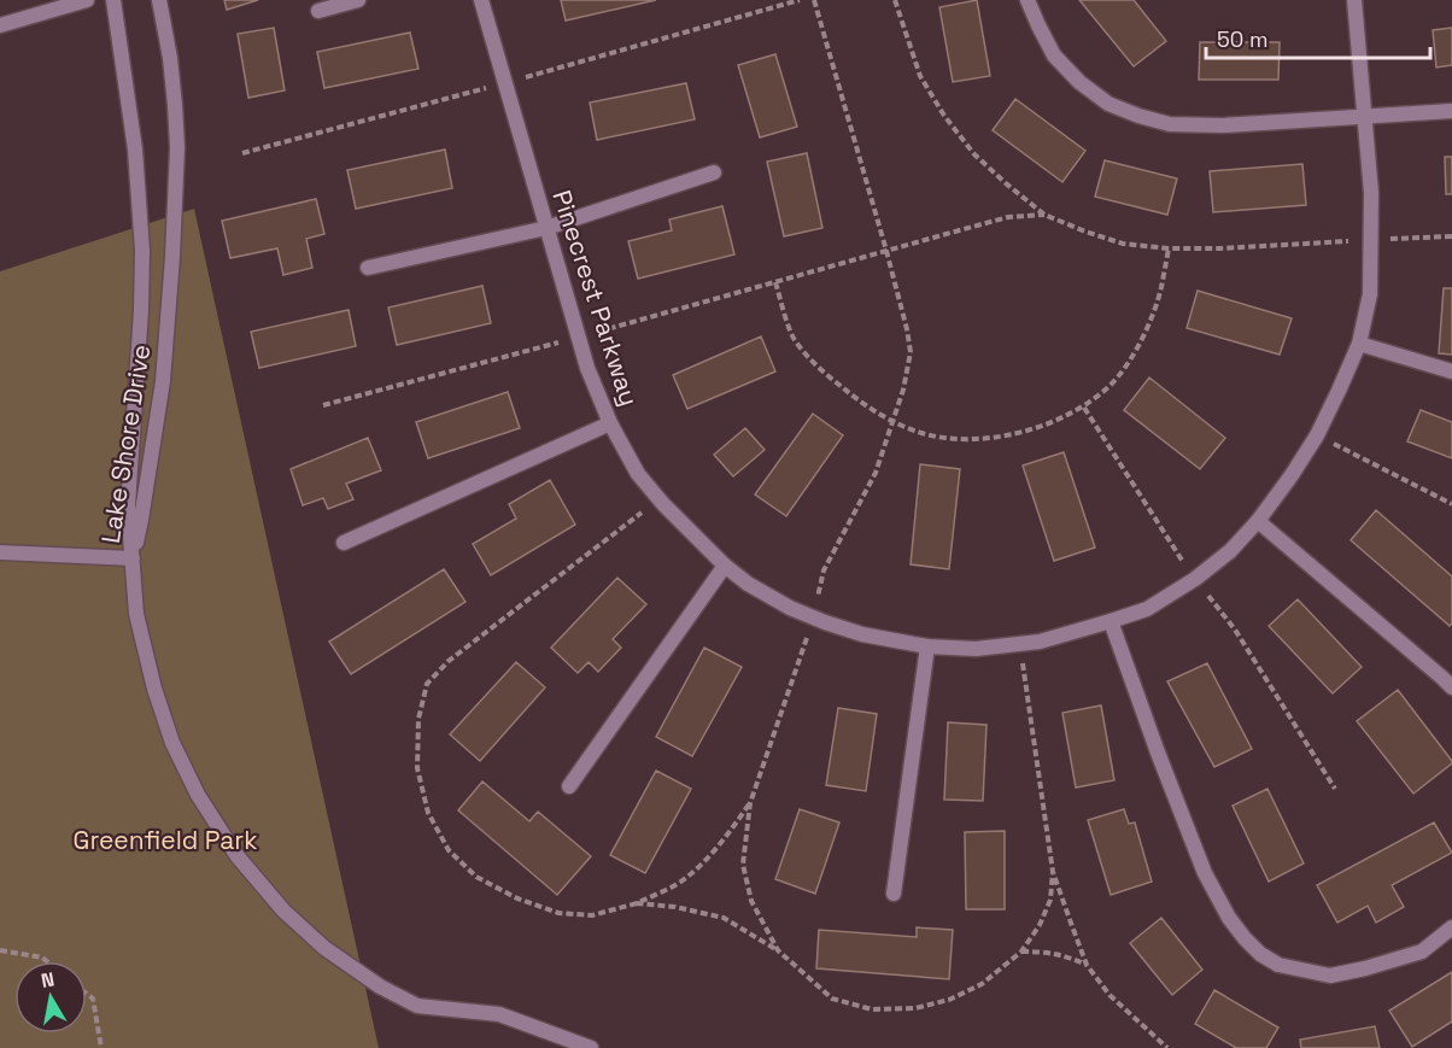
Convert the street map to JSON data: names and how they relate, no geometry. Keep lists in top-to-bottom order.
{
  "streets": {
    "street": ["Pinecrest Parkway", "Lake Shore Drive"]
  },
  "parks": ["Greenfield Park"],
  "scale_bar": "50 m",
  "north": "top"
}
